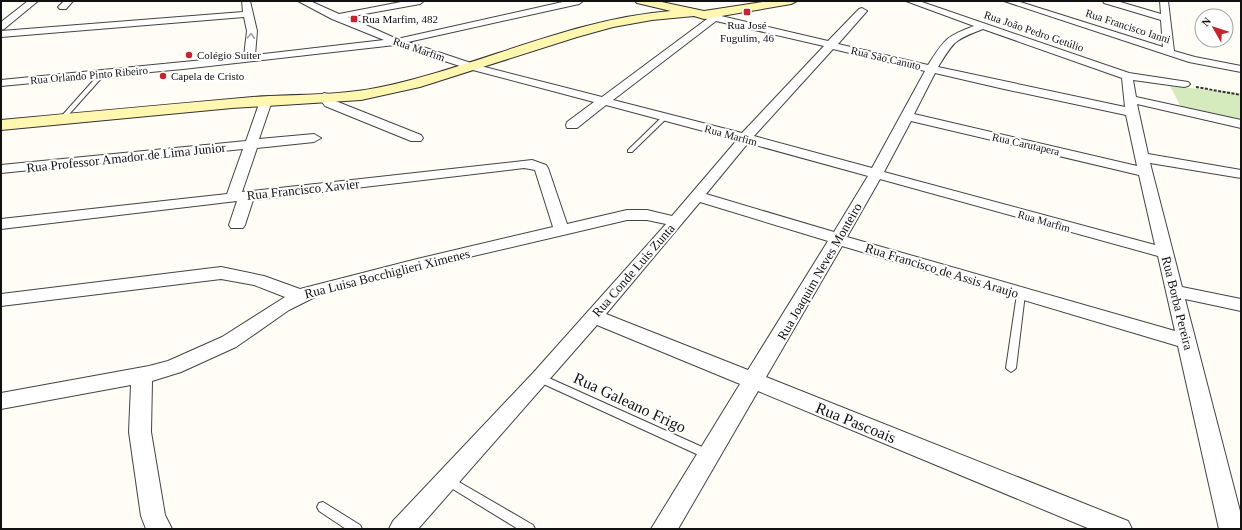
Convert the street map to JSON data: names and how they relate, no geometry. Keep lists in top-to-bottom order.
{
  "streets": {
    "street": [
      "Rua Francisco Ianni",
      "Rua João Pedro Getúlio",
      "Rua Marfim",
      "Rua São Canuto",
      "Rua Orlando Pinto Ribeiro",
      "Rua Carutapera",
      "Rua Professor Amador de Lima Junior",
      "Rua Francisco Xavier",
      "Rua Conde Luis Zunta",
      "Rua Francisco de Assis Araujo",
      "Rua Joaquim Neves Monteiro",
      "Rua Luisa Bocchiglieri Ximenes",
      "Rua Borba Pereira",
      "Rua Pascoais"
    ],
    "lane": ["Rua Galeano Frigo"]
  },
  "crossings": [
    ["Rua João Pedro Getúlio", "Rua Joaquim Neves Monteiro"],
    ["Rua João Pedro Getúlio", "Rua Borba Pereira"],
    ["Rua Marfim", "Rua Orlando Pinto Ribeiro"],
    ["Rua Marfim", "Rua Conde Luis Zunta"],
    ["Rua Marfim", "Rua Joaquim Neves Monteiro"],
    ["Rua Marfim", "Rua Borba Pereira"],
    ["Rua São Canuto", "Rua Conde Luis Zunta"],
    ["Rua São Canuto", "Rua Joaquim Neves Monteiro"],
    ["Rua São Canuto", "Rua Borba Pereira"],
    ["Rua Carutapera", "Rua Joaquim Neves Monteiro"],
    ["Rua Carutapera", "Rua Borba Pereira"],
    ["Rua Francisco Xavier", "Rua Luisa Bocchiglieri Ximenes"],
    ["Rua Conde Luis Zunta", "Rua Francisco de Assis Araujo"],
    ["Rua Conde Luis Zunta", "Rua Luisa Bocchiglieri Ximenes"],
    ["Rua Conde Luis Zunta", "Rua Galeano Frigo"],
    ["Rua Conde Luis Zunta", "Rua Pascoais"],
    ["Rua Francisco de Assis Araujo", "Rua Joaquim Neves Monteiro"],
    ["Rua Francisco de Assis Araujo", "Rua Borba Pereira"],
    ["Rua Joaquim Neves Monteiro", "Rua Galeano Frigo"],
    ["Rua Joaquim Neves Monteiro", "Rua Pascoais"]
  ],
  "places": {
    "transit": ["Rua José Fugulim, 46", "Rua Marfim, 482"],
    "other": ["Colégio Suiter", "Capela de Cristo"]
  },
  "north": "top left"
}
